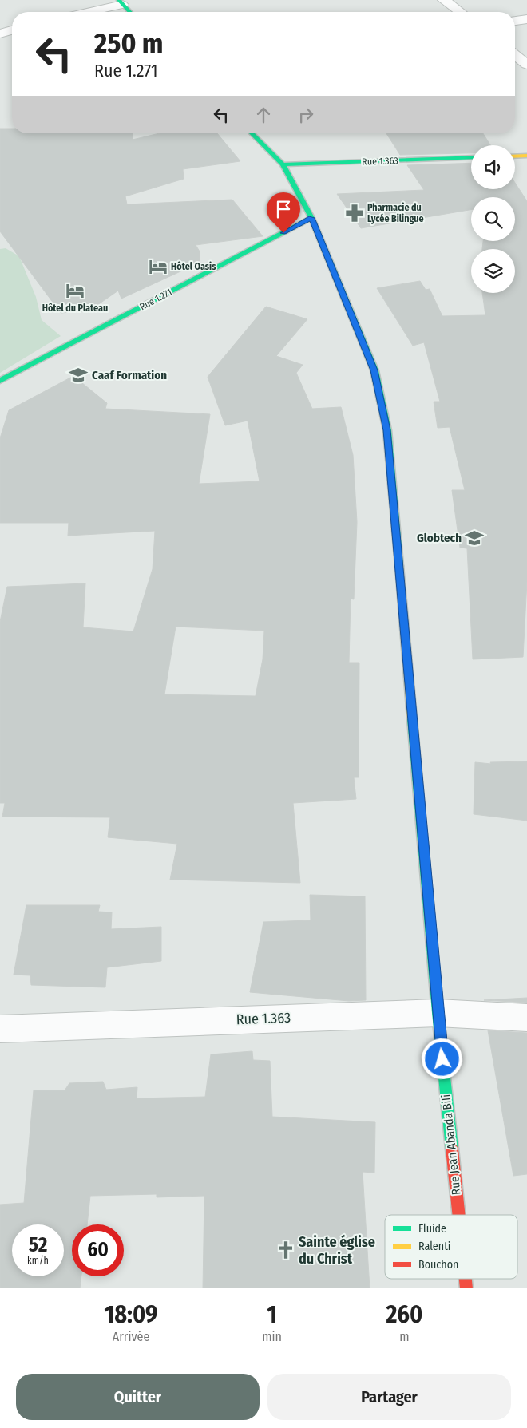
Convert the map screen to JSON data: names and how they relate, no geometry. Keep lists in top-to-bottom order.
{
  "streets": {
    "main road": ["Rue 1.363", "Rue 1.271", "Rue Jean Abanda Bili"]
  },
  "crossings": [
    ["Rue 1.363", "Rue Jean Abanda Bili"],
    ["Rue 1.271", "Rue Jean Abanda Bili"]
  ],
  "places": {
    "pharmacy": ["Pharmacie du Lycée Bilingue"],
    "hotel": ["Hôtel Oasis", "Hôtel du Plateau"],
    "school or university": ["Caaf Formation", "Globtech"],
    "church": ["Sainte église du Christ"]
  },
  "legend": ["Fluide", "Ralenti", "Bouchon"],
  "page": {
    "turn": ["250 m", "Rue 1.271"],
    "speed": "52 km/h",
    "limit": "60",
    "eta": [
      "18:09",
      "Arrivée",
      "1",
      "min",
      "260",
      "m"
    ],
    "buttons": ["Quitter", "Partager"]
  }
}
